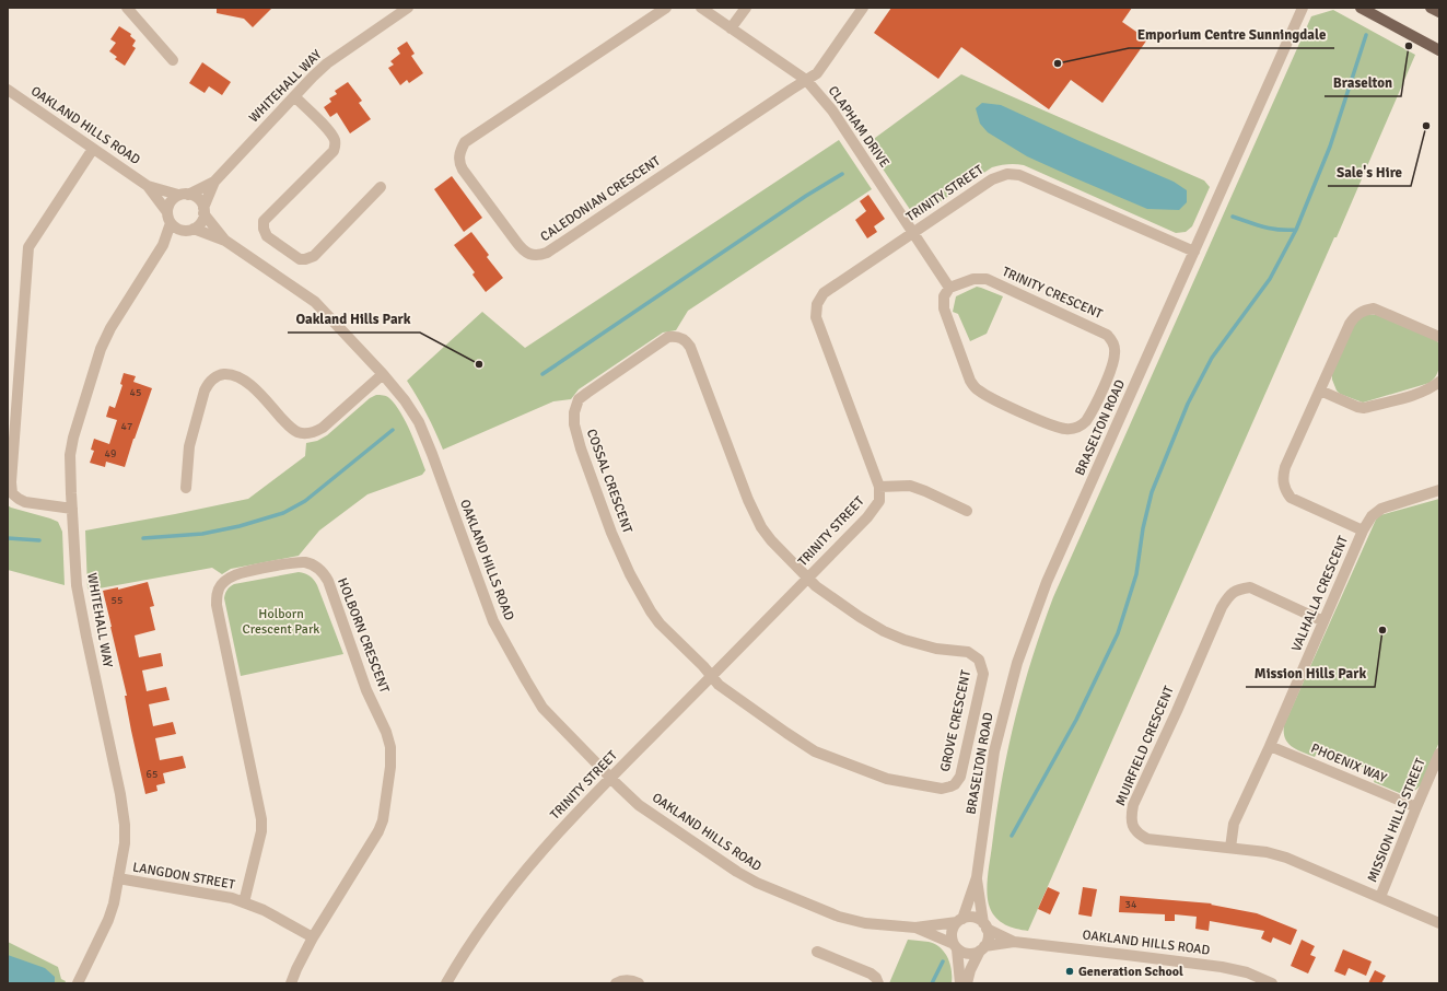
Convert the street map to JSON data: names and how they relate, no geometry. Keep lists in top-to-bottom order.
{
  "streets": {
    "street": [
      "WHITEHALL WAY",
      "OAKLAND HILLS ROAD",
      "CLAPHAM DRIVE",
      "TRINITY STREET",
      "CALEDONIAN CRESCENT",
      "TRINITY CRESCENT",
      "BRASELTON ROAD",
      "COSSAL CRESCENT",
      "VALHALLA CRESCENT",
      "HOLBORN CRESCENT",
      "GROVE CRESCENT",
      "MUIRFIELD CRESCENT",
      "PHOENIX WAY",
      "MISSION HILLS STREET",
      "LANGDON STREET"
    ]
  },
  "crossings": [
    ["WHITEHALL WAY", "OAKLAND HILLS ROAD"],
    ["WHITEHALL WAY", "LANGDON STREET"],
    ["OAKLAND HILLS ROAD", "TRINITY STREET"],
    ["OAKLAND HILLS ROAD", "BRASELTON ROAD"],
    ["CLAPHAM DRIVE", "TRINITY STREET"],
    ["CLAPHAM DRIVE", "CALEDONIAN CRESCENT"],
    ["TRINITY STREET", "BRASELTON ROAD"],
    ["TRINITY STREET", "COSSAL CRESCENT"],
    ["TRINITY STREET", "GROVE CRESCENT"],
    ["COSSAL CRESCENT", "GROVE CRESCENT"],
    ["VALHALLA CRESCENT", "MUIRFIELD CRESCENT"],
    ["VALHALLA CRESCENT", "PHOENIX WAY"],
    ["HOLBORN CRESCENT", "LANGDON STREET"],
    ["MUIRFIELD CRESCENT", "MISSION HILLS STREET"],
    ["PHOENIX WAY", "MISSION HILLS STREET"]
  ],
  "parks": ["Holborn Crescent Park"],
  "places": [
    "Braselton",
    "Emporium Centre Sunningdale",
    "Sale's Hire",
    "Oakland Hills Park",
    "Mission Hills Park",
    "Generation School"
  ],
  "house_numbers": [
    "45",
    "47",
    "49",
    "55",
    "65",
    "34"
  ]
}
